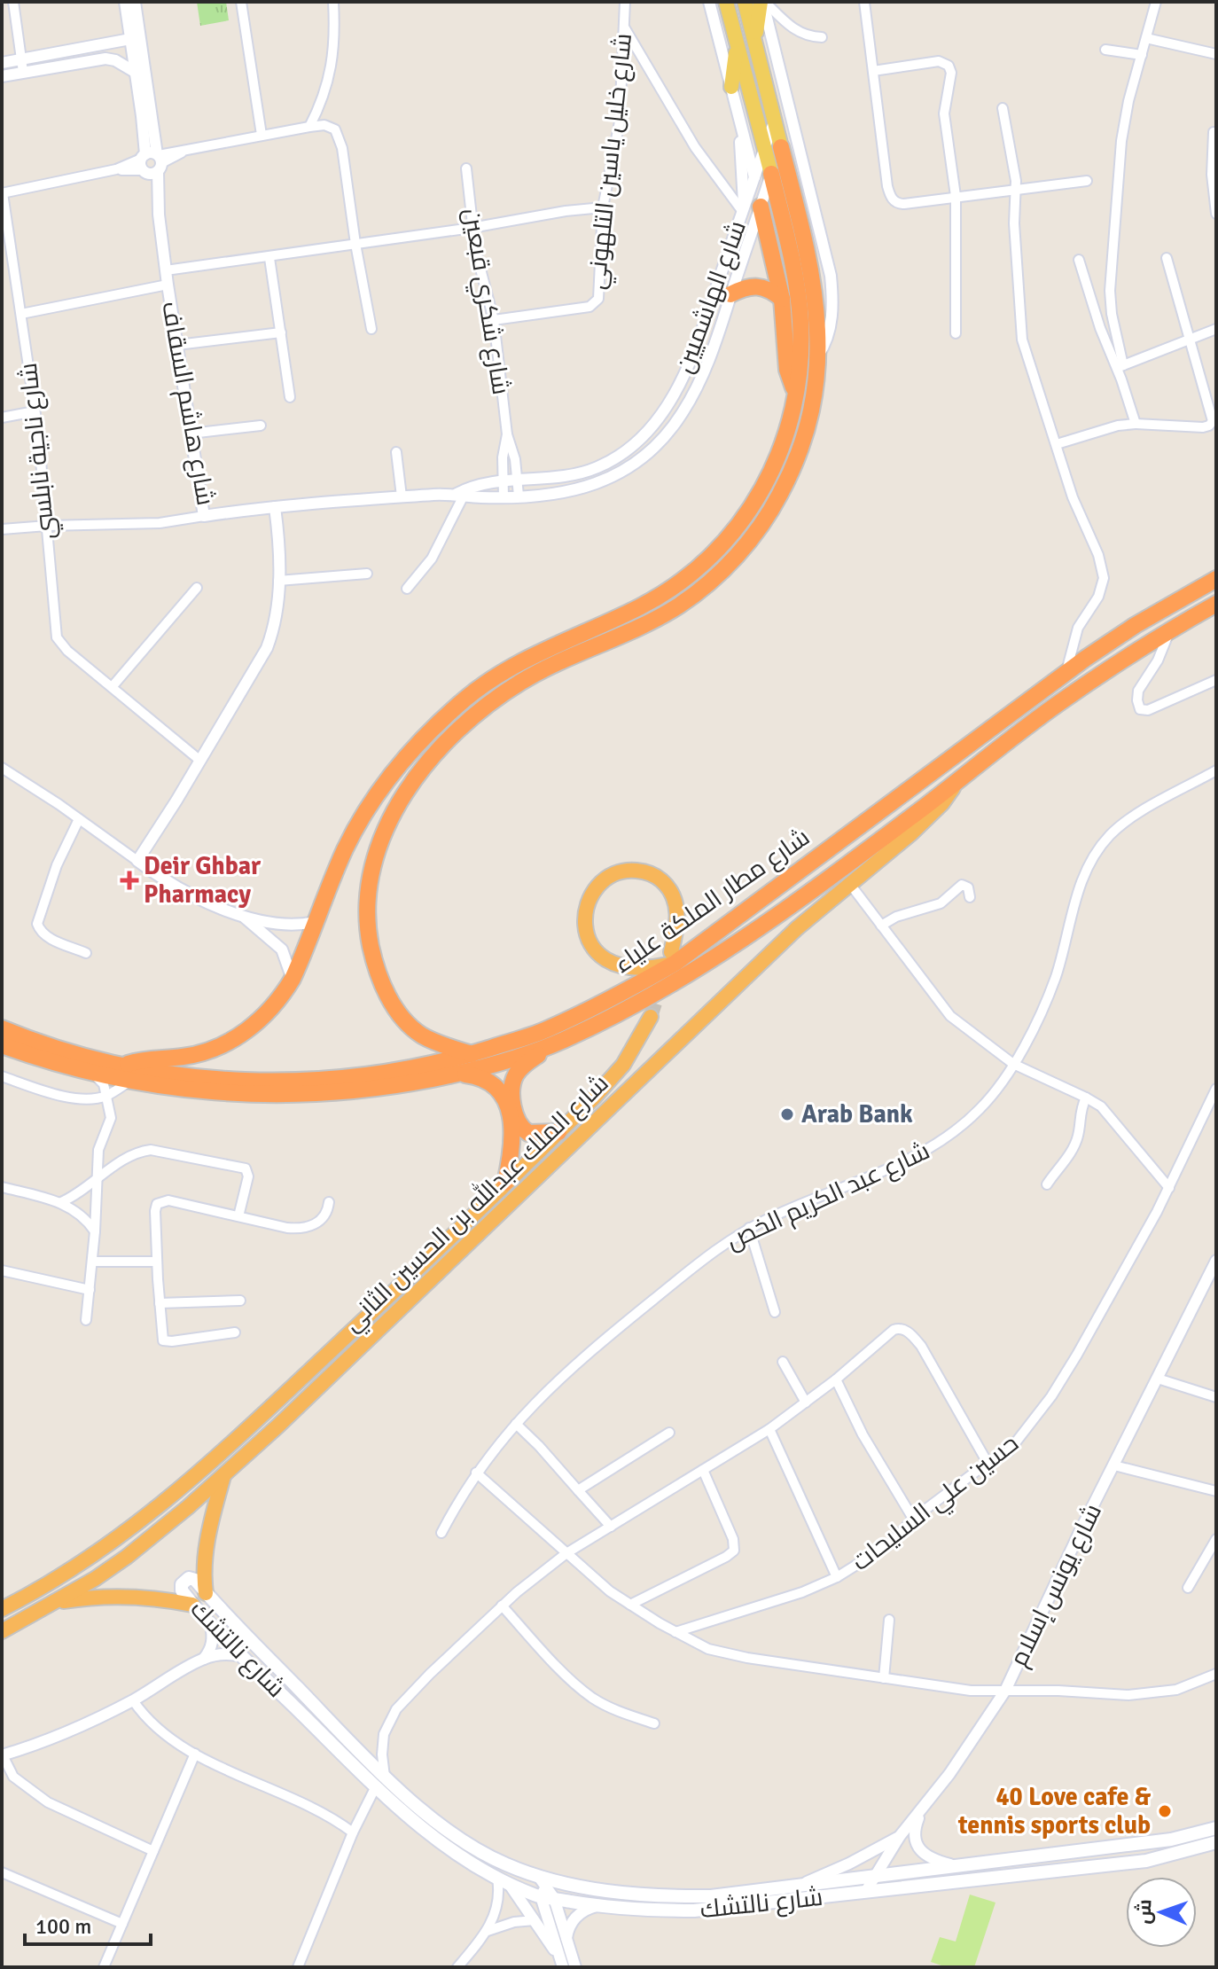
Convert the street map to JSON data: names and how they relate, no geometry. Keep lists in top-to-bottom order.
{
  "streets": {
    "highway": ["شارع مطار الملكة علياء", "شارع الملك عبدالله بن الحسين الثاني"],
    "main road": ["شارع نالتشك"],
    "street": [
      "شارع خليل ياسين التلهوني",
      "شارع الهاشميين",
      "شارع شكري قبعين",
      "شارع هاشم السقاف",
      "شارع ناجية نابلسي",
      "شارع عبد الكريم الخص",
      "حسين علي السليحات",
      "شارع يونس إسلام"
    ]
  },
  "crossings": [
    ["شارع خليل ياسين التلهوني", "شارع شكري قبعين"],
    ["شارع الهاشميين", "شارع شكري قبعين"],
    ["شارع الهاشميين", "شارع هاشم السقاف"],
    ["شارع مطار الملكة علياء", "شارع الملك عبدالله بن الحسين الثاني"],
    ["شارع يونس إسلام", "شارع نالتشك"]
  ],
  "places": {
    "health": ["Deir Ghbar Pharmacy"],
    "other": ["Arab Bank", "40 Love cafe & tennis sports club"]
  },
  "scale_bar": "100 m",
  "north": "left"
}
